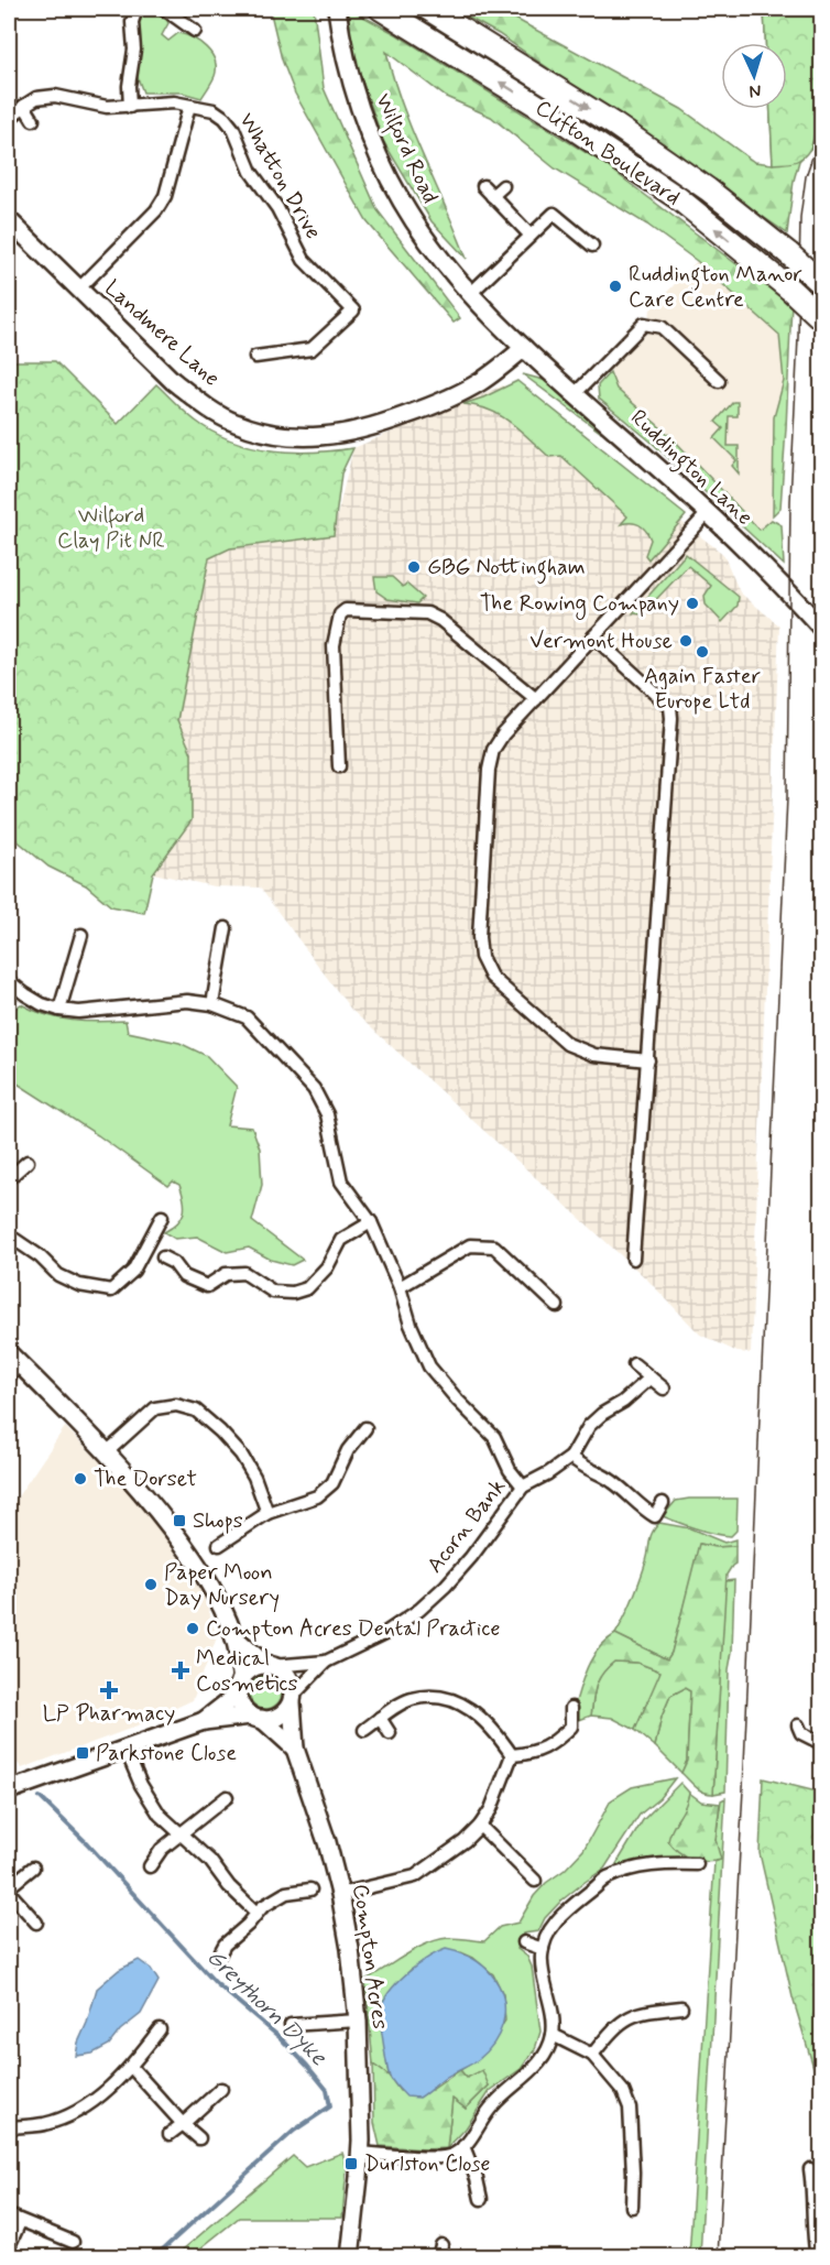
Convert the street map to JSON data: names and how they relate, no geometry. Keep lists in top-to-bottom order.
{
  "streets": {
    "highway": ["Clifton Boulevard"],
    "street": [
      "Wilford Road",
      "Whatton Drive",
      "Landmere Lane",
      "Ruddington Lane",
      "Acorn Bank",
      "Compton Acres"
    ]
  },
  "crossings": [
    ["Wilford Road", "Landmere Lane"],
    ["Wilford Road", "Ruddington Lane"],
    ["Landmere Lane", "Ruddington Lane"],
    ["Acorn Bank", "Compton Acres"]
  ],
  "water": ["Greythorn Dyke"],
  "parks": ["Wilford Clay Pit NR"],
  "places": {
    "other": [
      "Ruddington Manor Care Centre",
      "GBG Nottingham",
      "The Rowing Company",
      "Vermont House",
      "Again Faster Europe Ltd",
      "The Dorset",
      "Paper Moon Day Nursery",
      "Compton Acres Dental Practice"
    ],
    "transit": ["Shops", "Parkstone Close", "Durlston Close"],
    "health": ["Medical Cosmetics", "LP Pharmacy"]
  },
  "north": "bottom"
}
